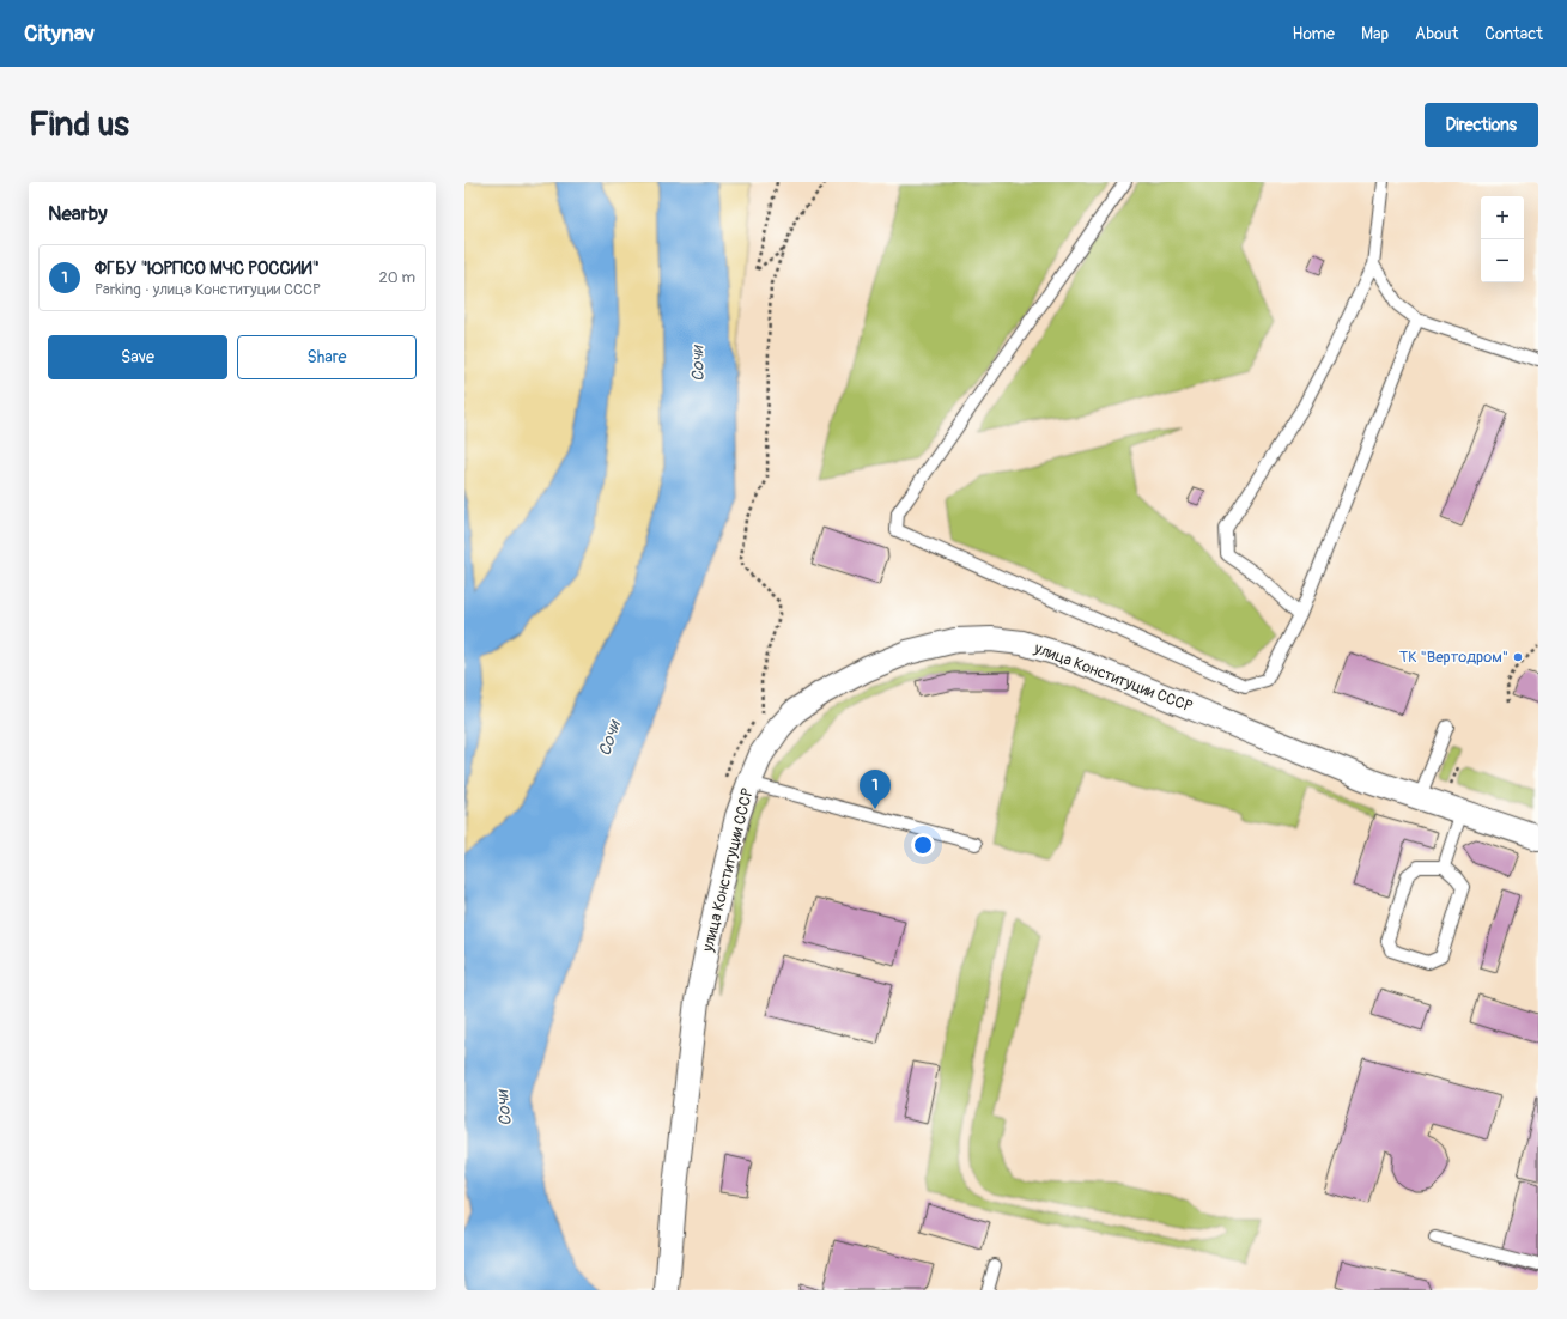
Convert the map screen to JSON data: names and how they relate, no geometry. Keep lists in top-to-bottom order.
{
  "streets": {
    "street": ["улица Конституции СССР"]
  },
  "water": ["Сочи"],
  "places": ["ТК \"Вертодром\""],
  "page": {
    "header": "Citynav",
    "nav": [
      "Home",
      "Map",
      "About",
      "Contact"
    ],
    "buttons": [
      "Directions",
      ["Save", "Share"]
    ],
    "title": "Find us",
    "heading": "Nearby",
    "map_buttons": ["+", "−"],
    "list": [
      {
        "mark": "1",
        "name": "ФГБУ \"ЮРПСО МЧС РОССИИ\"",
        "note": "Parking · улица Конституции СССР",
        "value": "20 m"
      }
    ],
    "pins": "1"
  }
}
